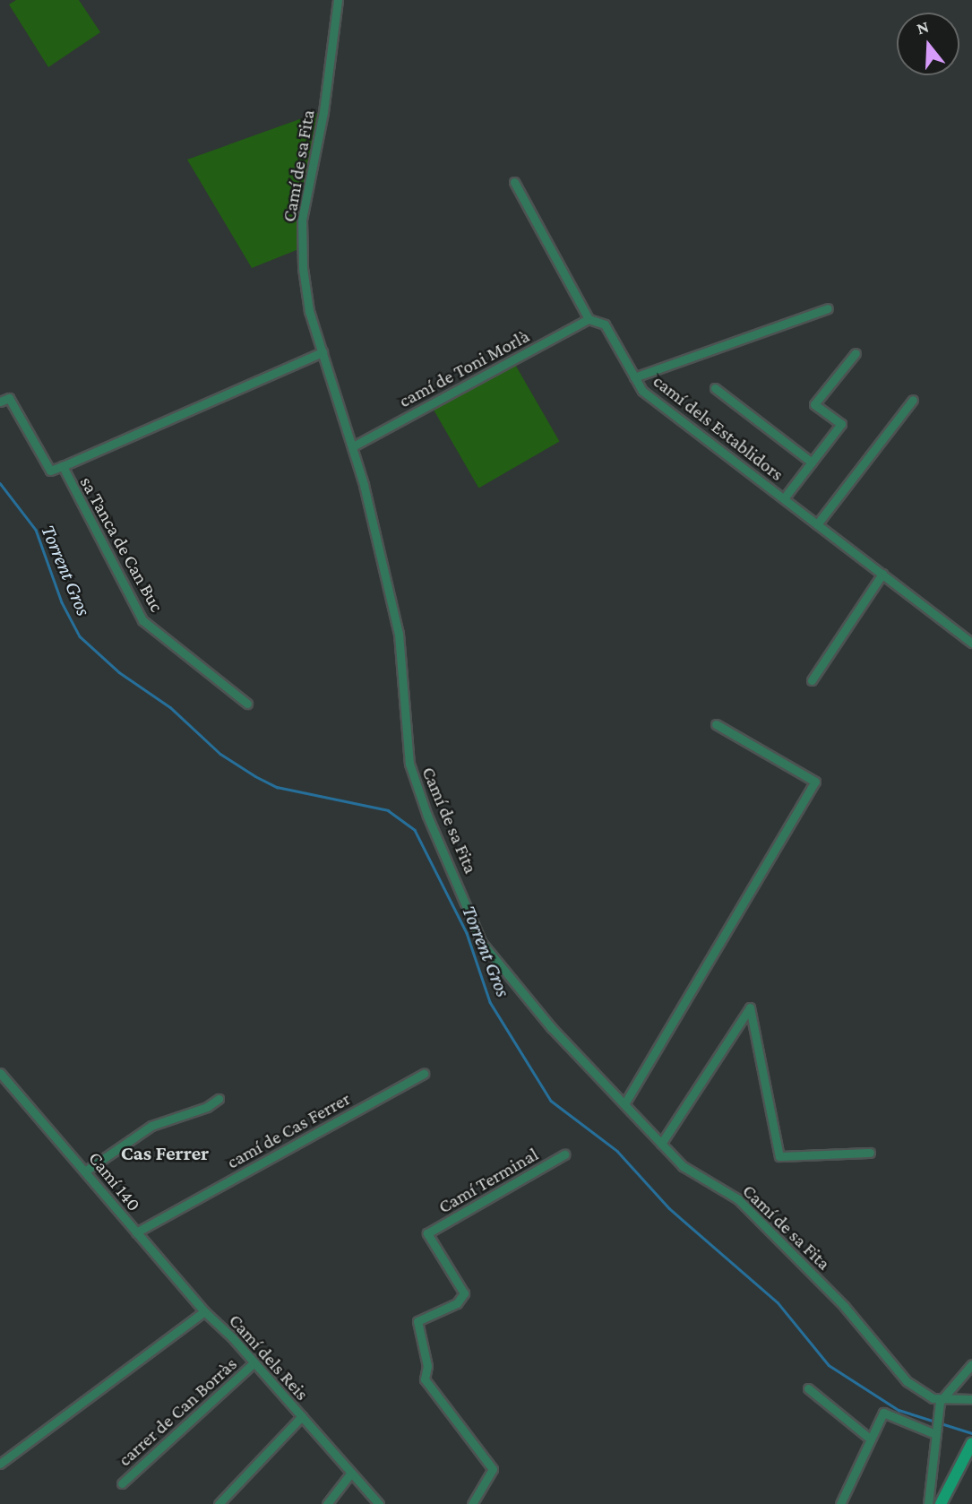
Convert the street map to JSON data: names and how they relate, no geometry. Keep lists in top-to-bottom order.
{
  "streets": {
    "street": [
      "Camí de sa Fita",
      "camí de Toni Morlà",
      "camí dels Establidors",
      "sa Tanca de Can Buc",
      "camí de Cas Ferrer",
      "Camí Terminal",
      "Camí 140",
      "Camí dels Reis",
      "carrer de Can Borràs"
    ]
  },
  "crossings": [
    ["Camí de sa Fita", "camí de Toni Morlà"],
    ["Camí de sa Fita", "sa Tanca de Can Buc"],
    ["camí de Toni Morlà", "camí dels Establidors"],
    ["camí de Cas Ferrer", "Camí 140"],
    ["Camí 140", "Camí dels Reis"],
    ["Camí dels Reis", "carrer de Can Borràs"]
  ],
  "districts": ["Cas Ferrer"],
  "water": ["Torrent Gros"],
  "north": "top"
}
